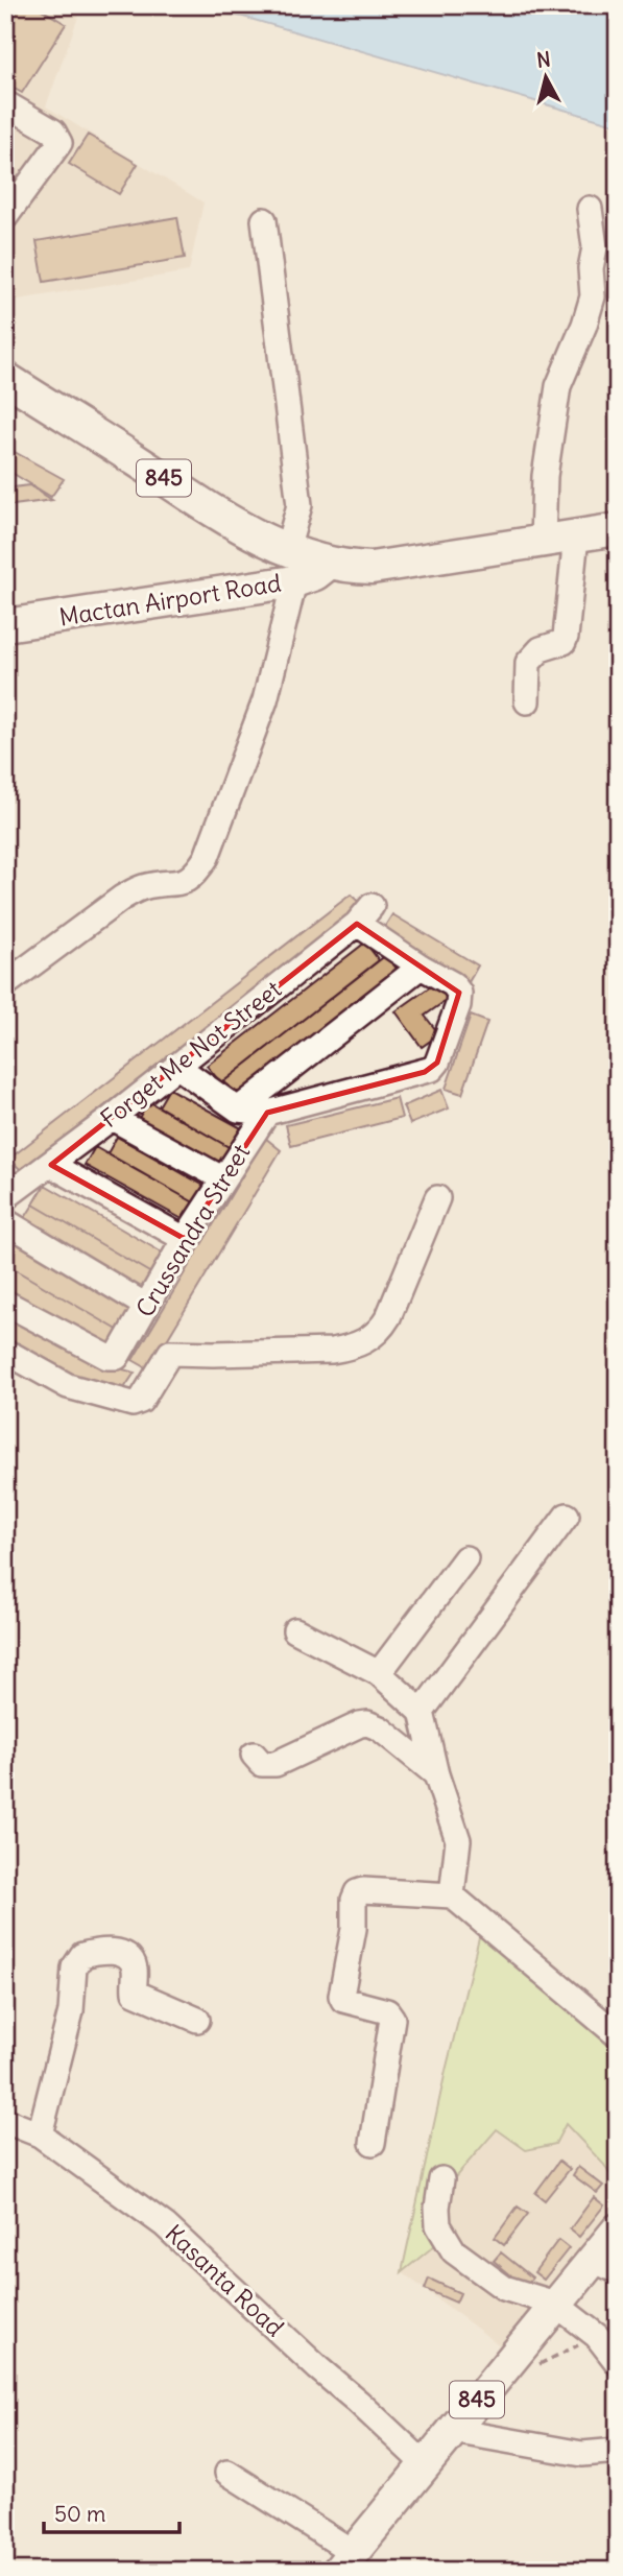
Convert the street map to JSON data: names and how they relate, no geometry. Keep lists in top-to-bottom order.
{
  "streets": {
    "main road": ["845", "Mactan Airport Road"],
    "street": ["Forget Me Not Street", "Crussandra Street", "Kasanta Road"]
  },
  "crossings": [
    ["845", "Mactan Airport Road"],
    ["845", "Kasanta Road"]
  ],
  "scale_bar": "50 m",
  "north": "top"
}
